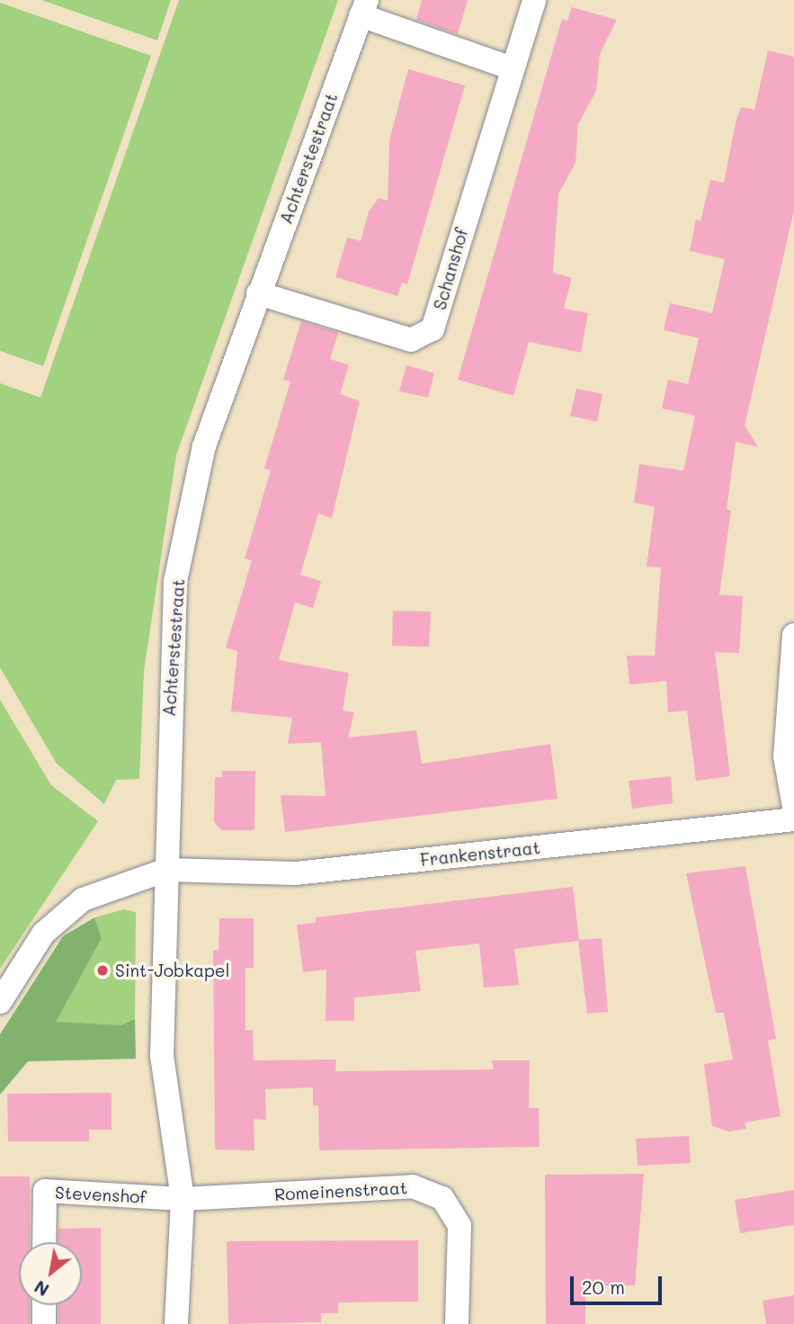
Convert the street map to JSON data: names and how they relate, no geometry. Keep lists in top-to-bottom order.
{
  "streets": {
    "street": [
      "Achterstestraat",
      "Schanshof",
      "Frankenstraat",
      "Romeinenstraat",
      "Stevenshof"
    ]
  },
  "crossings": [
    ["Achterstestraat", "Schanshof"],
    ["Achterstestraat", "Frankenstraat"],
    ["Achterstestraat", "Romeinenstraat"],
    ["Achterstestraat", "Stevenshof"],
    ["Romeinenstraat", "Stevenshof"]
  ],
  "places": ["Sint-Jobkapel"],
  "scale_bar": "20 m",
  "north": "bottom left"
}
